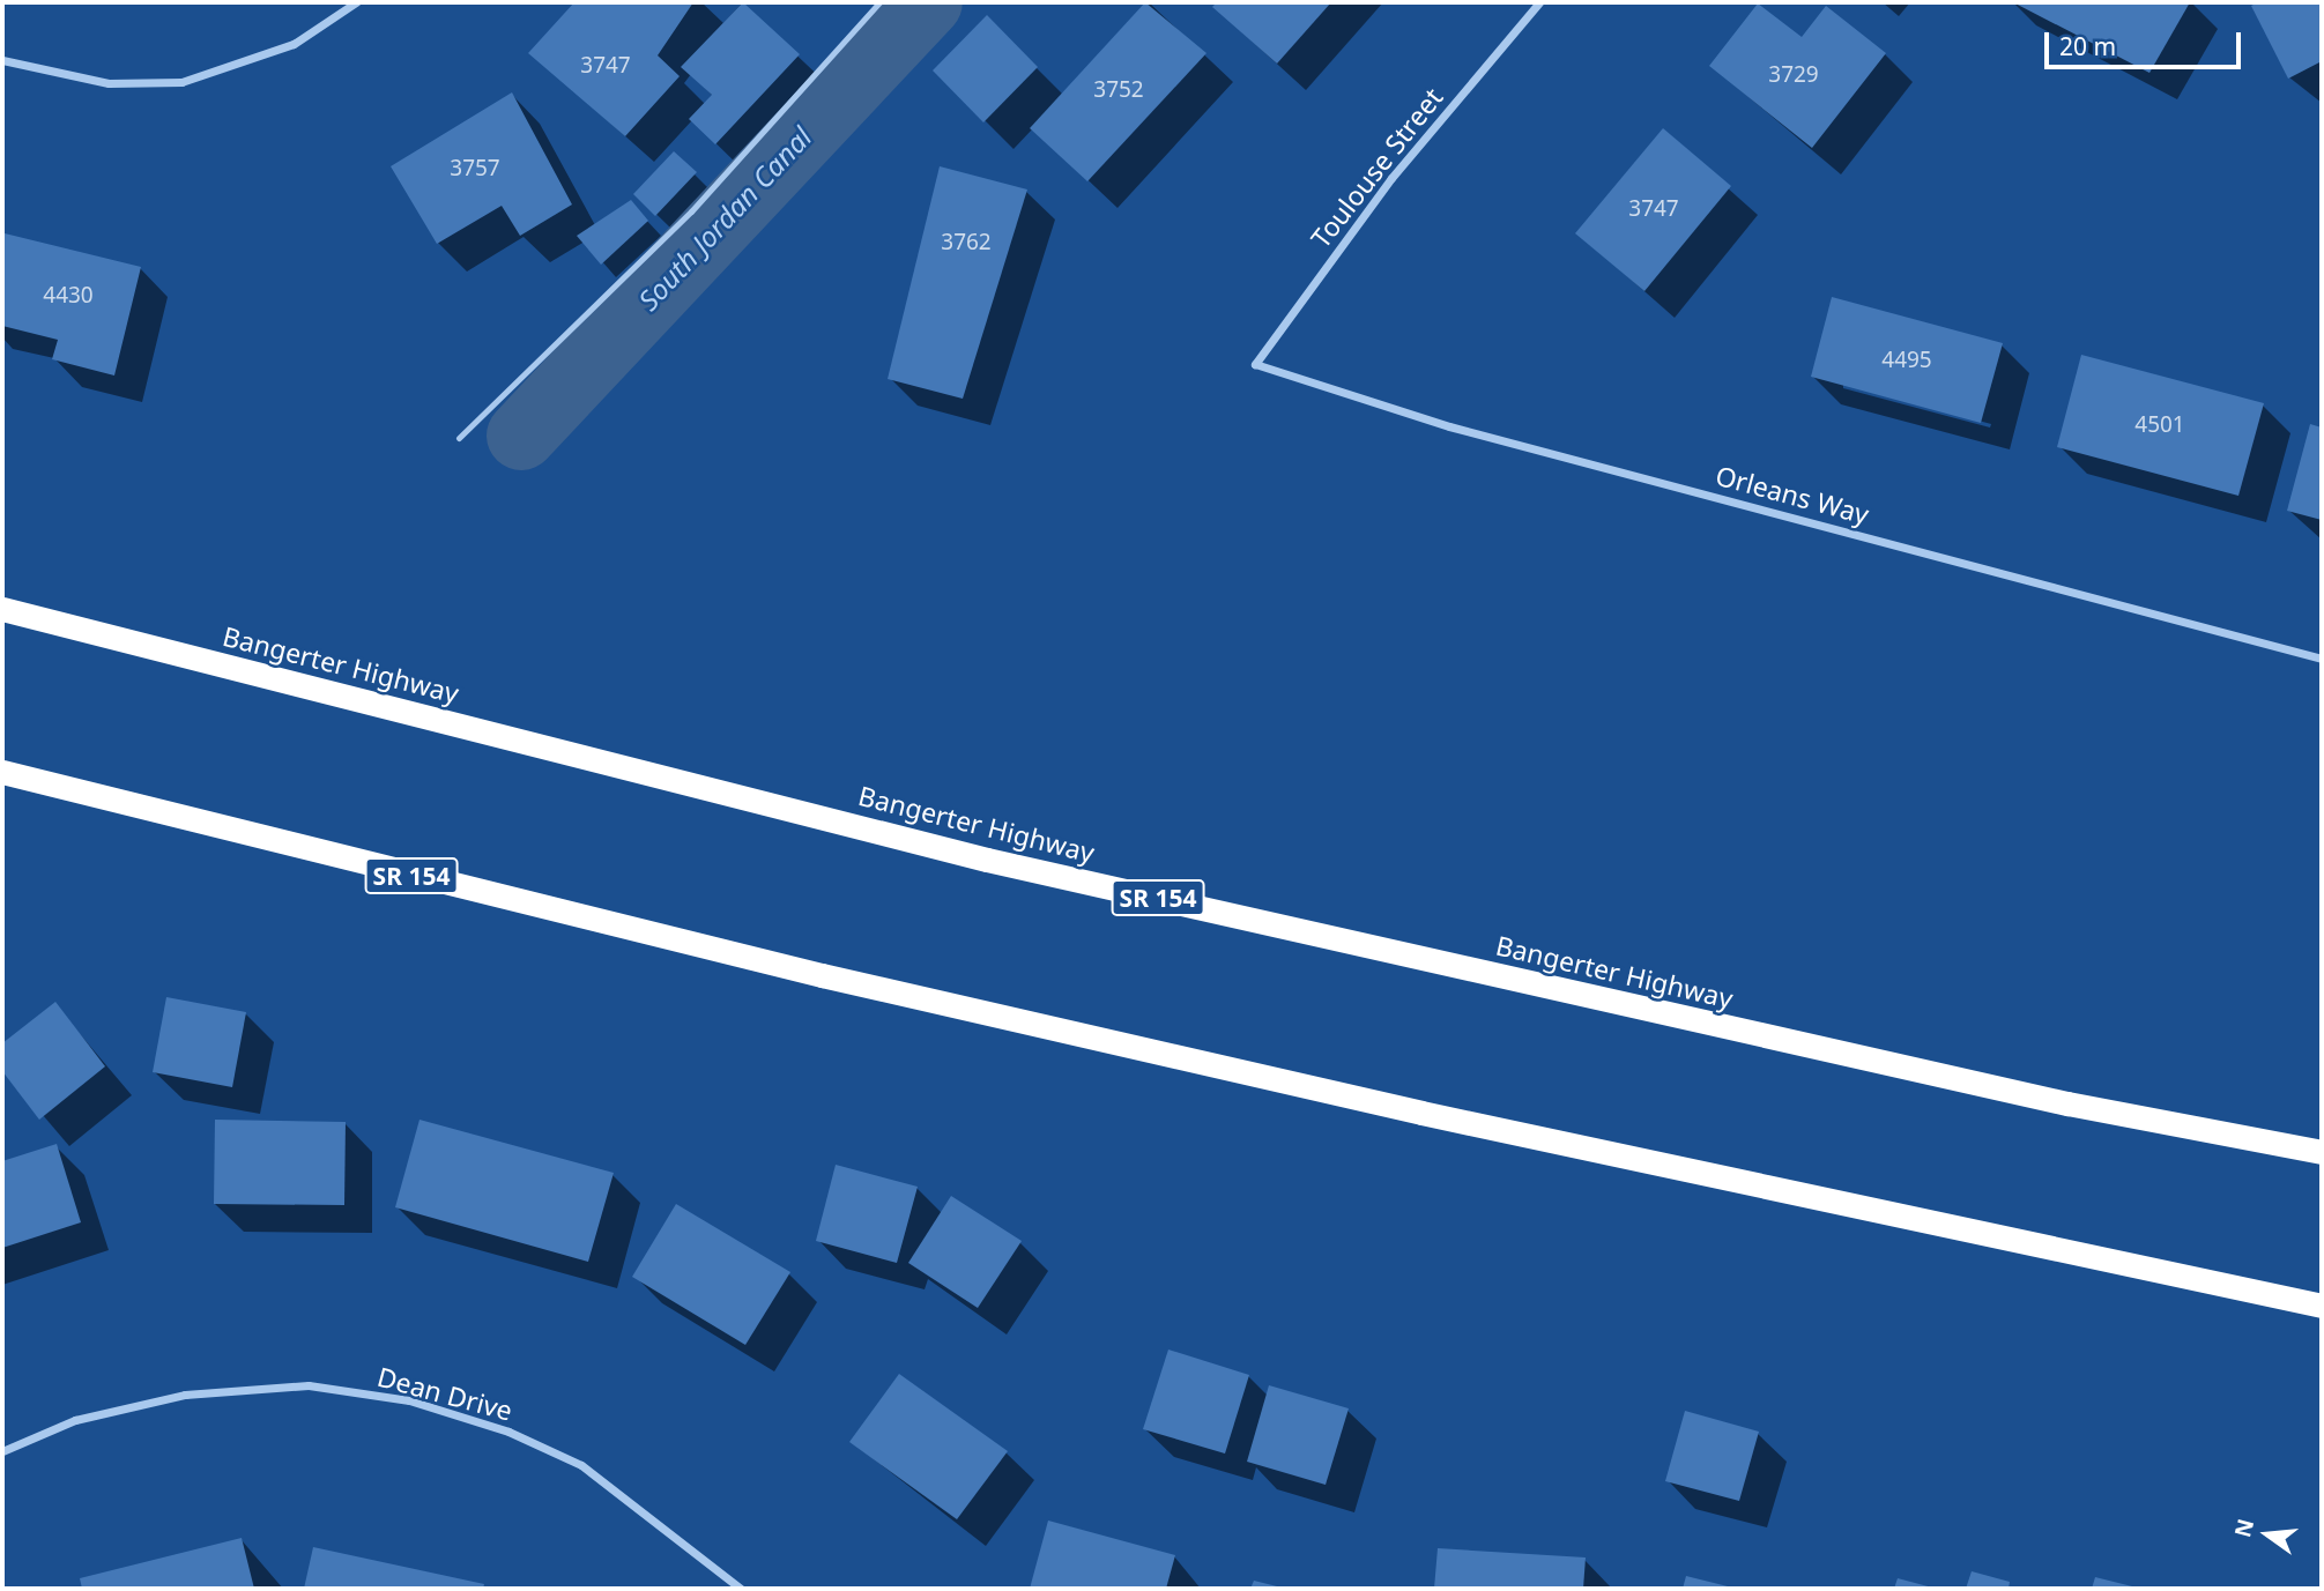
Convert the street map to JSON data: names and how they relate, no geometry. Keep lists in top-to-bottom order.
{
  "streets": {
    "highway": ["Bangerter Highway", "SR 154"],
    "street": ["Toulouse Street", "Orleans Way", "Dean Drive"]
  },
  "crossings": [
    ["Toulouse Street", "Orleans Way"]
  ],
  "water": ["South Jordan Canal"],
  "house_numbers": [
    "3747",
    "3729",
    "3752",
    "3757",
    "3747",
    "3762",
    "4430",
    "4495",
    "4501"
  ],
  "scale_bar": "20 m",
  "north": "left"
}
